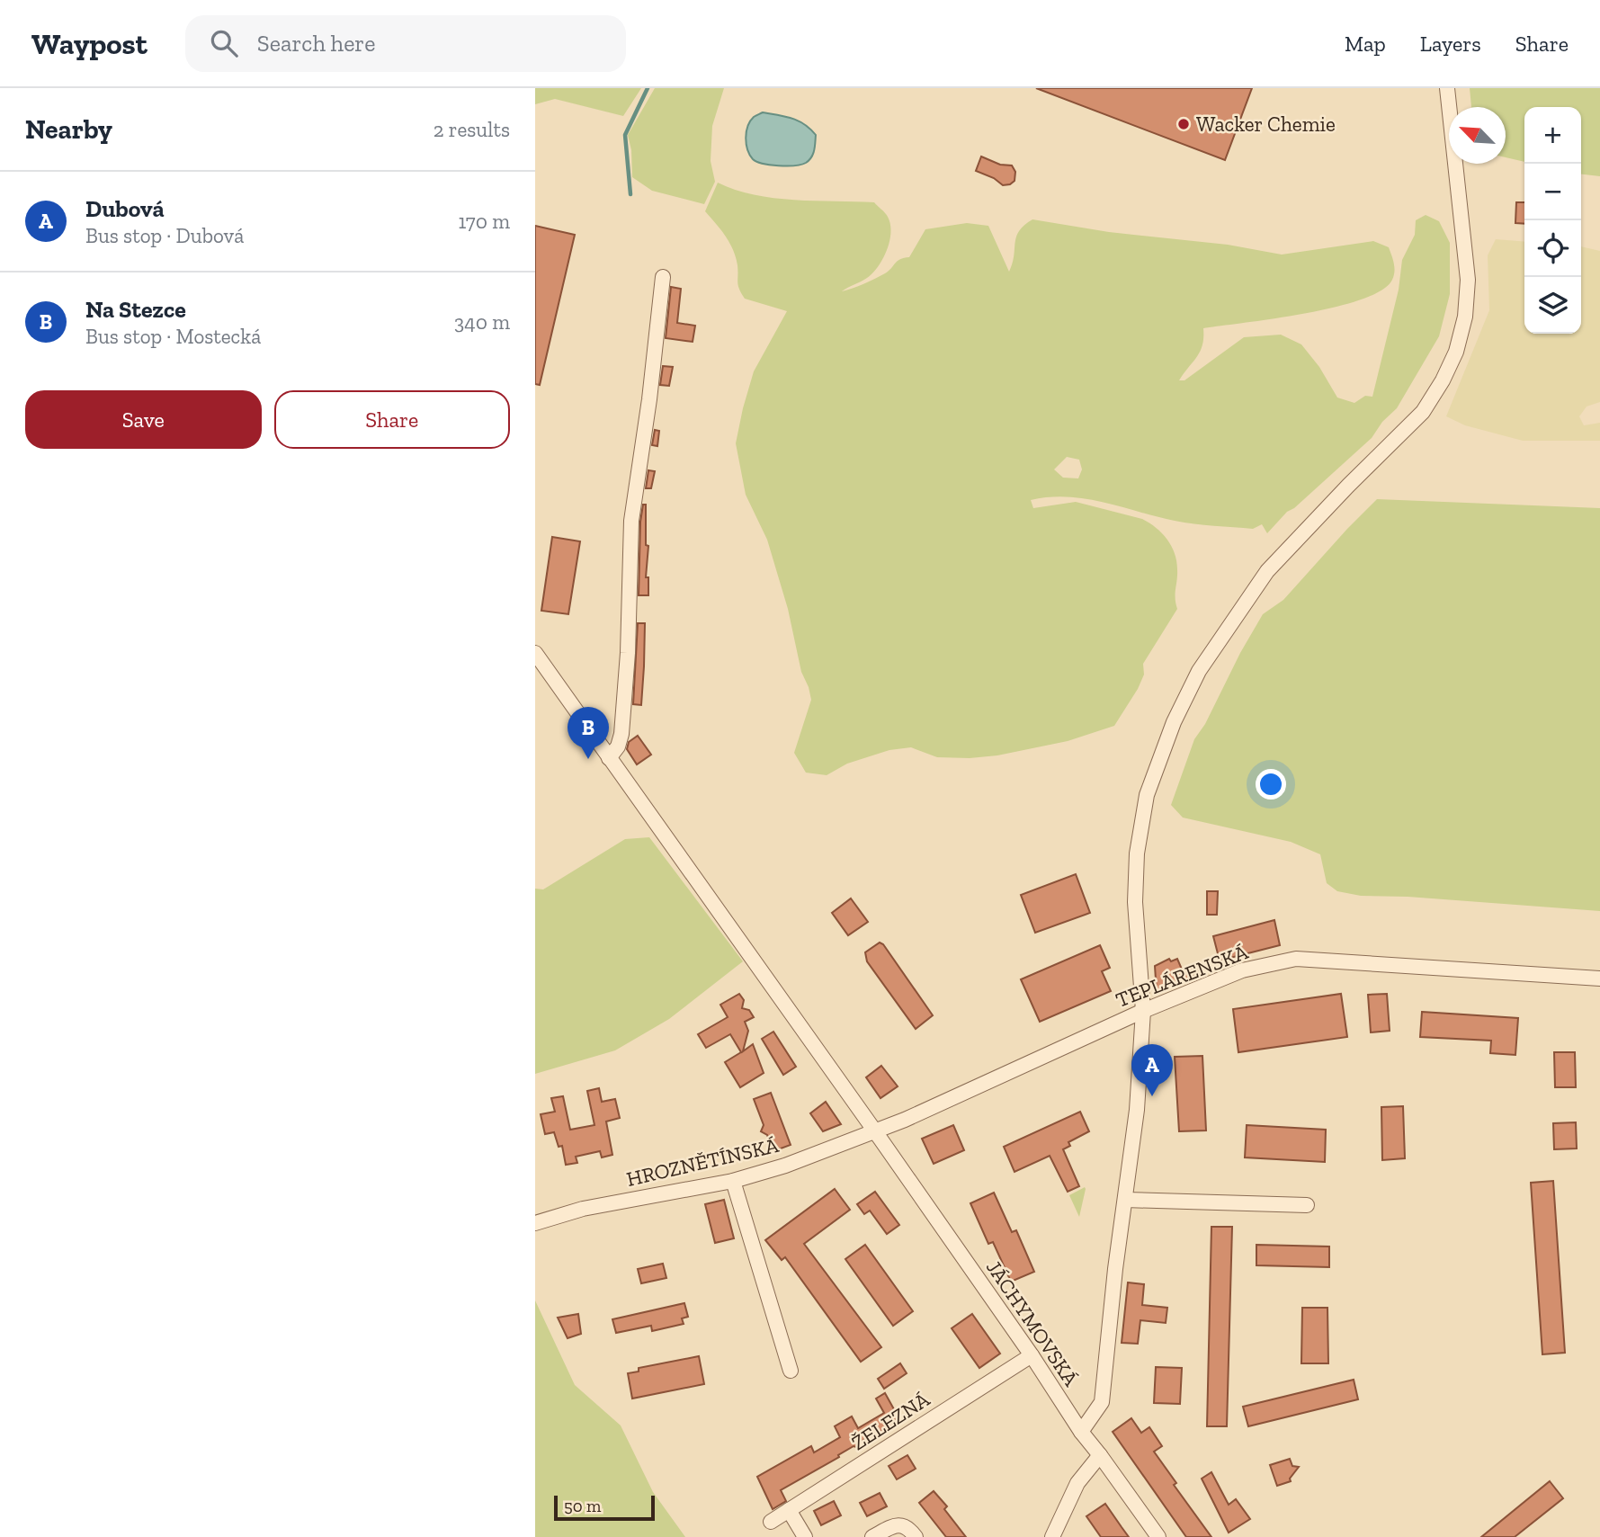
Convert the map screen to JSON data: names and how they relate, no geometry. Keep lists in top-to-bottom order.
{
  "streets": {
    "street": [
      "TEPLÁRENSKÁ",
      "HROZNĚTÍNSKÁ",
      "JÁCHYMOVSKÁ",
      "ŽELEZNÁ"
    ]
  },
  "crossings": [
    ["TEPLÁRENSKÁ", "HROZNĚTÍNSKÁ"],
    ["TEPLÁRENSKÁ", "JÁCHYMOVSKÁ"],
    ["HROZNĚTÍNSKÁ", "JÁCHYMOVSKÁ"],
    ["JÁCHYMOVSKÁ", "ŽELEZNÁ"]
  ],
  "places": ["Wacker Chemie"],
  "scale_bar": "50 m",
  "north": "top left",
  "page": {
    "header": "Waypost",
    "search": "Search here",
    "nav": ["Map", "Layers", "Share"],
    "heading": ["Nearby", "2 results"],
    "map_buttons": ["+", "−"],
    "list": [
      {
        "mark": "A",
        "name": "Dubová",
        "note": "Bus stop · Dubová",
        "value": "170 m"
      },
      {
        "mark": "B",
        "name": "Na Stezce",
        "note": "Bus stop · Mostecká",
        "value": "340 m"
      }
    ],
    "buttons": ["Save", "Share"],
    "pins": ["B", "A"],
    "scale": "50 m"
  }
}
